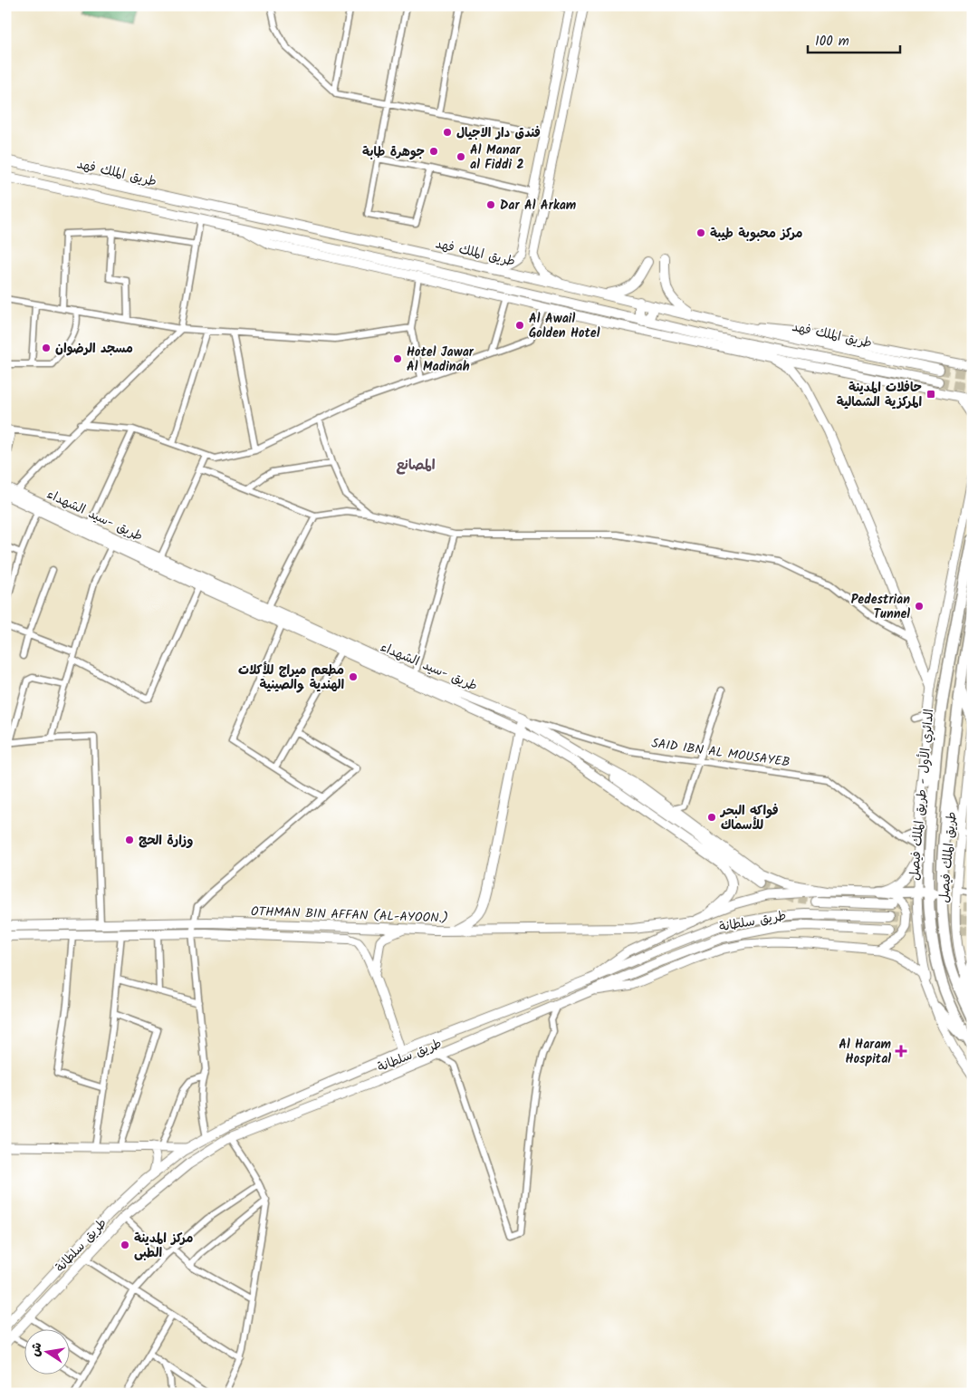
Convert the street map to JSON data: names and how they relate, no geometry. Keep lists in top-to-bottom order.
{
  "streets": {
    "highway": ["الدائري الأول - طريق الملك فيصل"],
    "main road": [
      "طريق الملك فهد",
      "طريق -سيد الشهداء",
      "طريق الملك فيصل",
      "OTHMAN BIN AFFAN (AL-AYOON.)",
      "طريق سلطانة"
    ],
    "street": ["SAID IBN AL MOUSAYEB"]
  },
  "crossings": [
    ["طريق -سيد الشهداء", "SAID IBN AL MOUSAYEB"]
  ],
  "districts": ["المصانع"],
  "places": {
    "other": [
      "فندق دار الاجيال",
      "جوهرة طابة",
      "Al Manar al Fiddi 2",
      "Dar Al Arkam",
      "مركز محبوبة طيبة",
      "Al Awail Golden Hotel",
      "مسجد الرضوان",
      "Hotel Jawar Al Madinah",
      "Pedestrian Tunnel",
      "مطعم ميراج للأكلات الهندية والصينية",
      "فواكه البحر للأسماك",
      "وزارة الحج",
      "مرکز المدینة الطبی"
    ],
    "transit": ["حافلات المدينة المركزية الشمالية"],
    "health": ["Al Haram Hospital"]
  },
  "scale_bar": "100 m",
  "north": "left"
}
